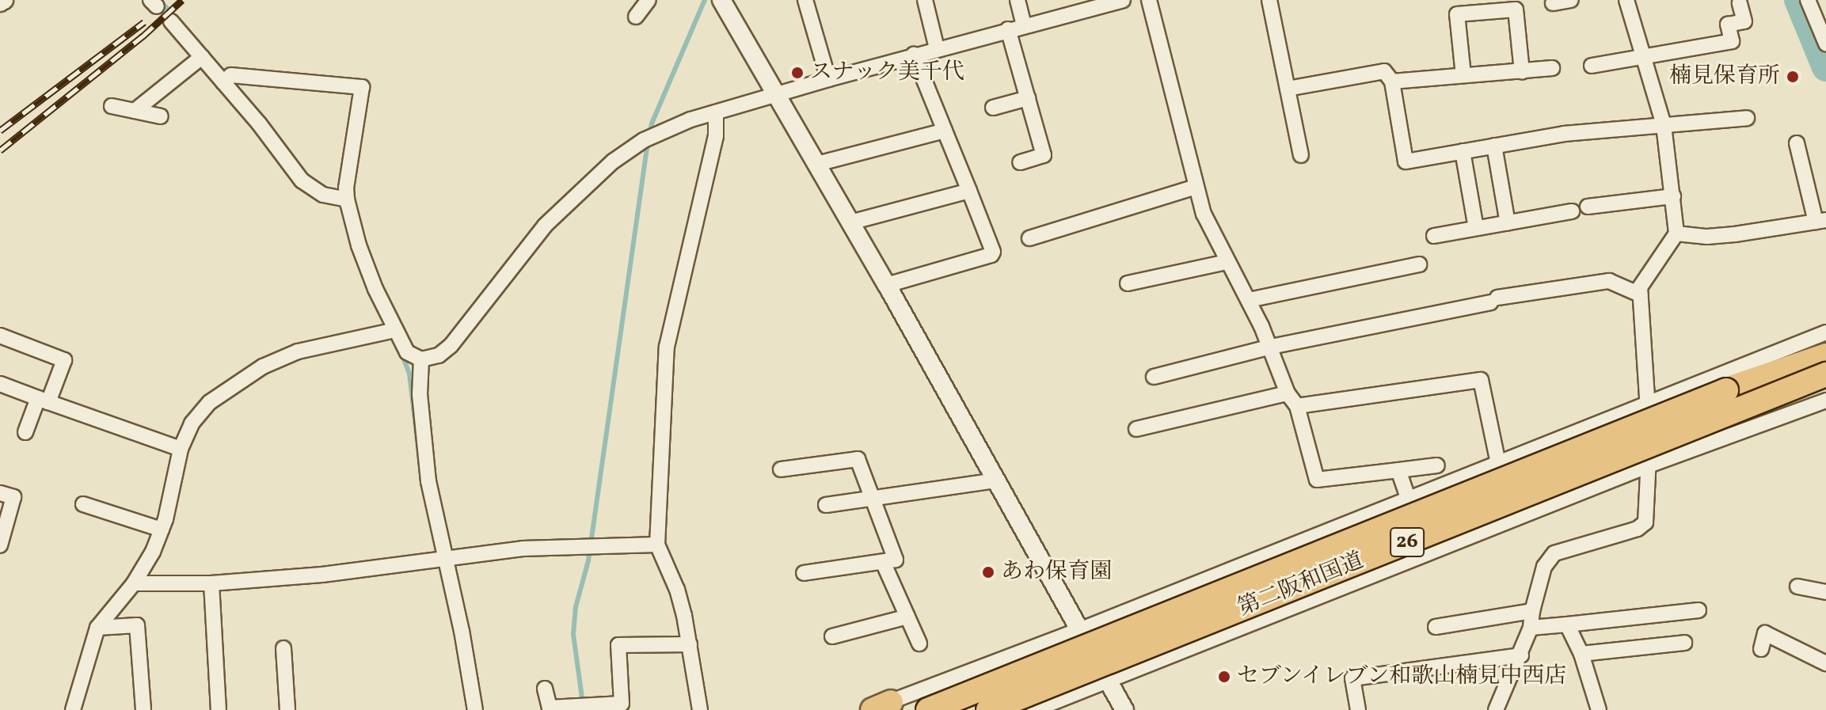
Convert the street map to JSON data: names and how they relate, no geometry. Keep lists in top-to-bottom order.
{
  "streets": {
    "highway": ["26", "第二阪和国道"]
  },
  "crossings": [
    ["26", "第二阪和国道"]
  ],
  "places": [
    "スナック美千代",
    "楠見保育所",
    "あわ保育園",
    "セブンイレブン和歌山楠見中西店"
  ]
}
